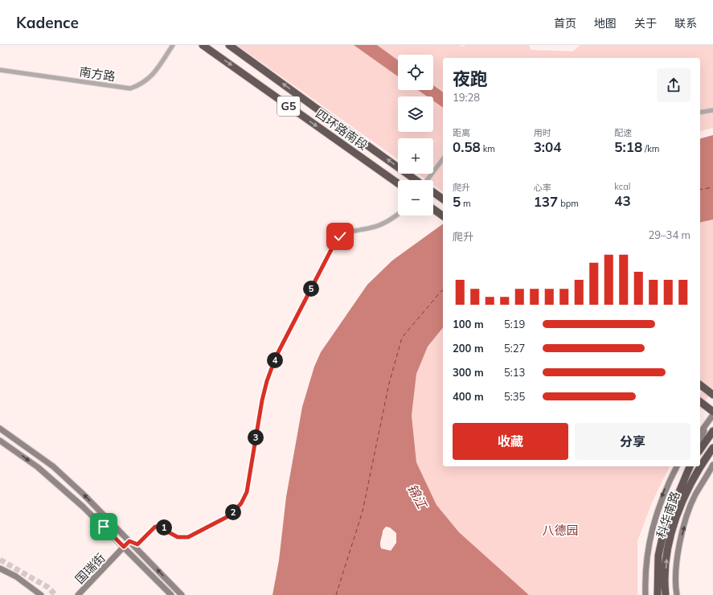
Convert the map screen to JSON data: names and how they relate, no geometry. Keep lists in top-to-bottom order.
{
  "streets": {
    "highway": ["G5", "四环路南段", "科华南路"],
    "street": ["南方路", "国瑞街"]
  },
  "water": ["锦江"],
  "parks": ["八德园"],
  "page": {
    "header": "Kadence",
    "nav": [
      "首页",
      "地图",
      "关于",
      "联系"
    ],
    "map_buttons": ["+", "−"],
    "heading": ["夜跑", "19:28"],
    "stats": [
      ["距离", "0.58 km"],
      ["用时", "3:04"],
      ["配速", "5:18 /km"],
      ["爬升", "5 m"],
      ["心率", "137 bpm"],
      ["kcal", "43"]
    ],
    "chart": ["爬升", "29–34 m"],
    "pins": [
      "5",
      "4",
      "3",
      "2",
      "1"
    ],
    "list": [
      {
        "name": "100 m",
        "note": "5:19"
      },
      {
        "name": "200 m",
        "note": "5:27"
      },
      {
        "name": "300 m",
        "note": "5:13"
      },
      {
        "name": "400 m",
        "note": "5:35"
      }
    ],
    "buttons": ["收藏", "分享"]
  }
}
